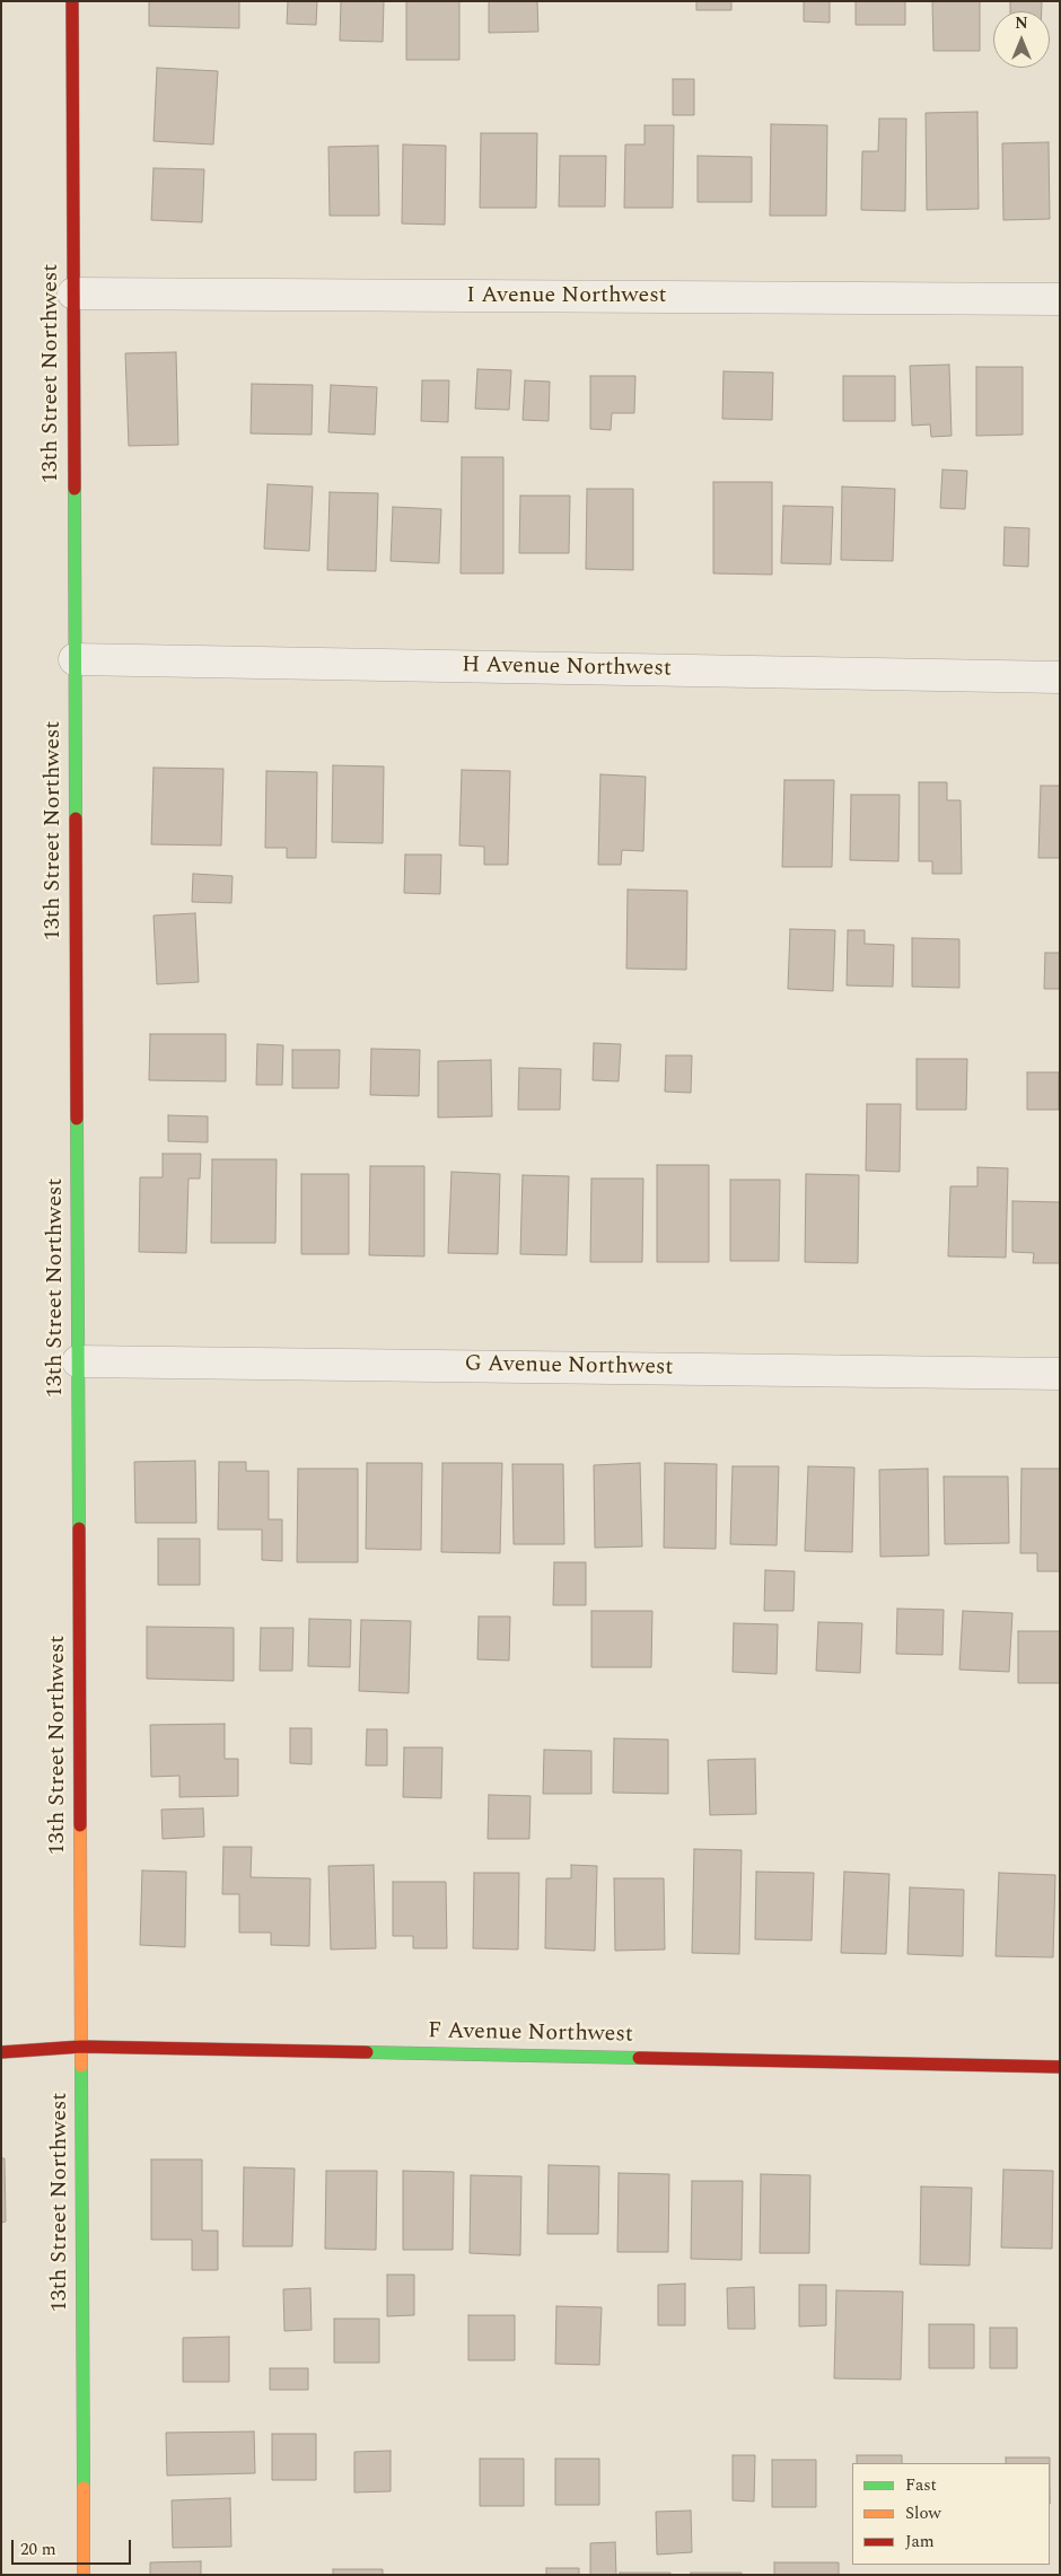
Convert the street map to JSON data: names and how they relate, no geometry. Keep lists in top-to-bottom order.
{
  "streets": {
    "street": [
      "I Avenue Northwest",
      "13th Street Northwest",
      "H Avenue Northwest",
      "G Avenue Northwest",
      "F Avenue Northwest"
    ]
  },
  "crossings": [
    ["I Avenue Northwest", "13th Street Northwest"],
    ["13th Street Northwest", "H Avenue Northwest"],
    ["13th Street Northwest", "G Avenue Northwest"],
    ["13th Street Northwest", "F Avenue Northwest"]
  ],
  "legend": ["Fast", "Slow", "Jam"],
  "scale_bar": "20 m",
  "north": "top"
}
